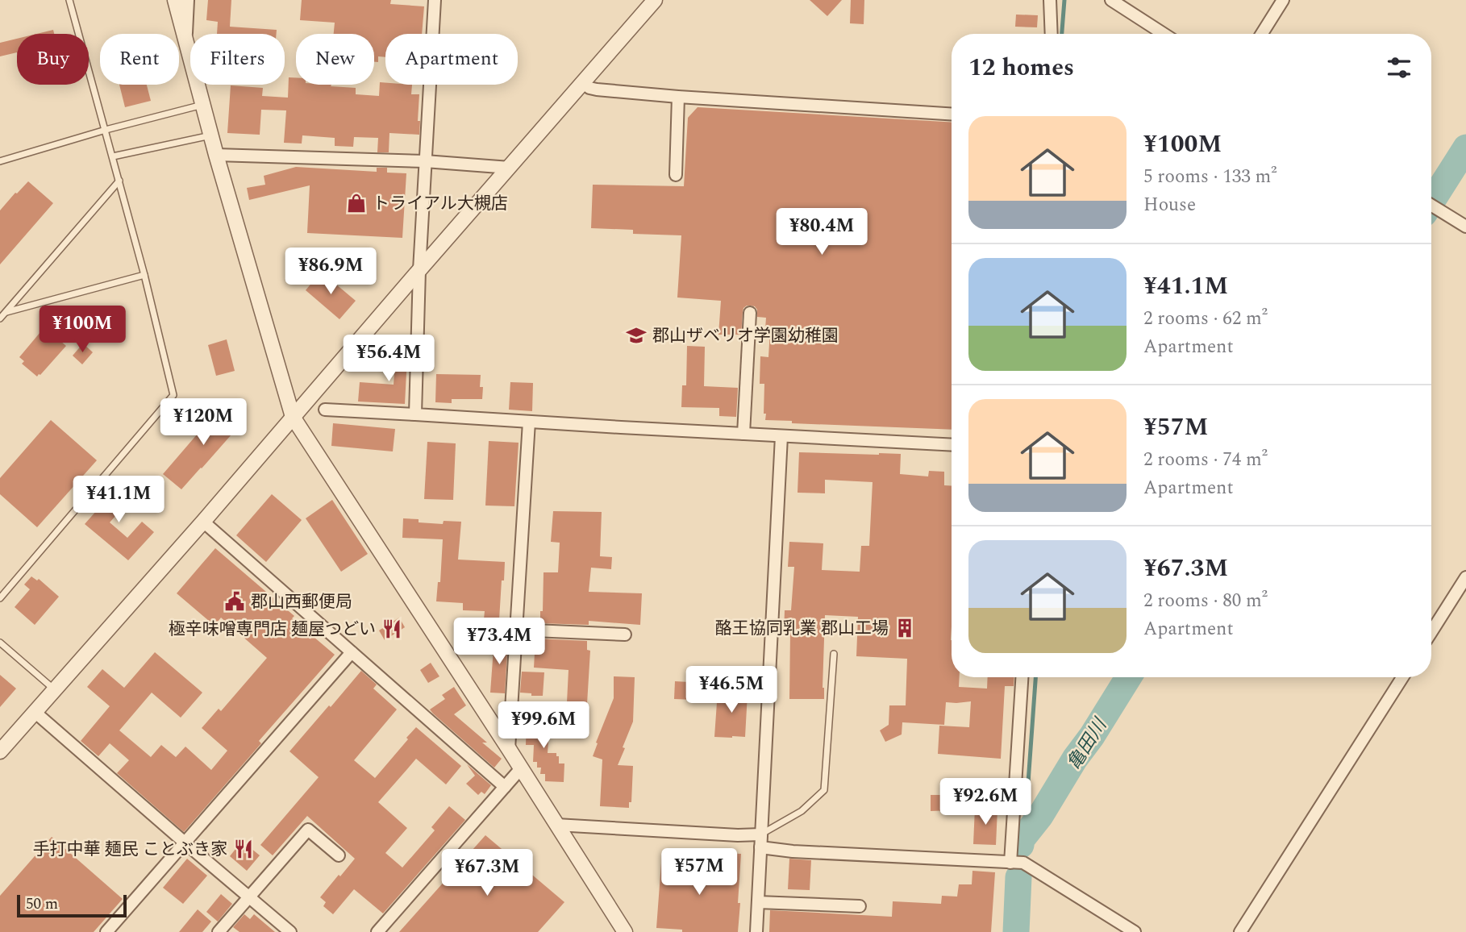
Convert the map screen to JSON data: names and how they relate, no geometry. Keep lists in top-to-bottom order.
{
  "water": ["亀田川"],
  "places": {
    "shop": ["トライアル大槻店"],
    "school or university": ["郡山ザベリオ学園幼稚園"],
    "public building": ["郡山西郵便局"],
    "building": ["酪王協同乳業 郡山工場"],
    "restaurant": ["極辛味噌専門店 麺屋つどい", "手打中華 麺民 ことぶき家"]
  },
  "scale_bar": "50 m",
  "page": {
    "chip": [
      "Buy",
      "Rent",
      "Filters",
      "New",
      "Apartment"
    ],
    "heading": "12 homes",
    "list": [
      {
        "name": "¥100M",
        "note": "5 rooms · 133 m² · House"
      },
      {
        "name": "¥41.1M",
        "note": "2 rooms · 62 m² · Apartment"
      },
      {
        "name": "¥57M",
        "note": "2 rooms · 74 m² · Apartment"
      },
      {
        "name": "¥67.3M",
        "note": "2 rooms · 80 m² · Apartment"
      }
    ],
    "price": [
      "¥80.4M",
      "¥86.9M",
      "¥100M",
      "¥56.4M",
      "¥120M",
      "¥41.1M",
      "¥73.4M",
      "¥46.5M",
      "¥99.6M",
      "¥92.6M",
      "¥57M",
      "¥67.3M"
    ],
    "scale": "50 m"
  }
}
